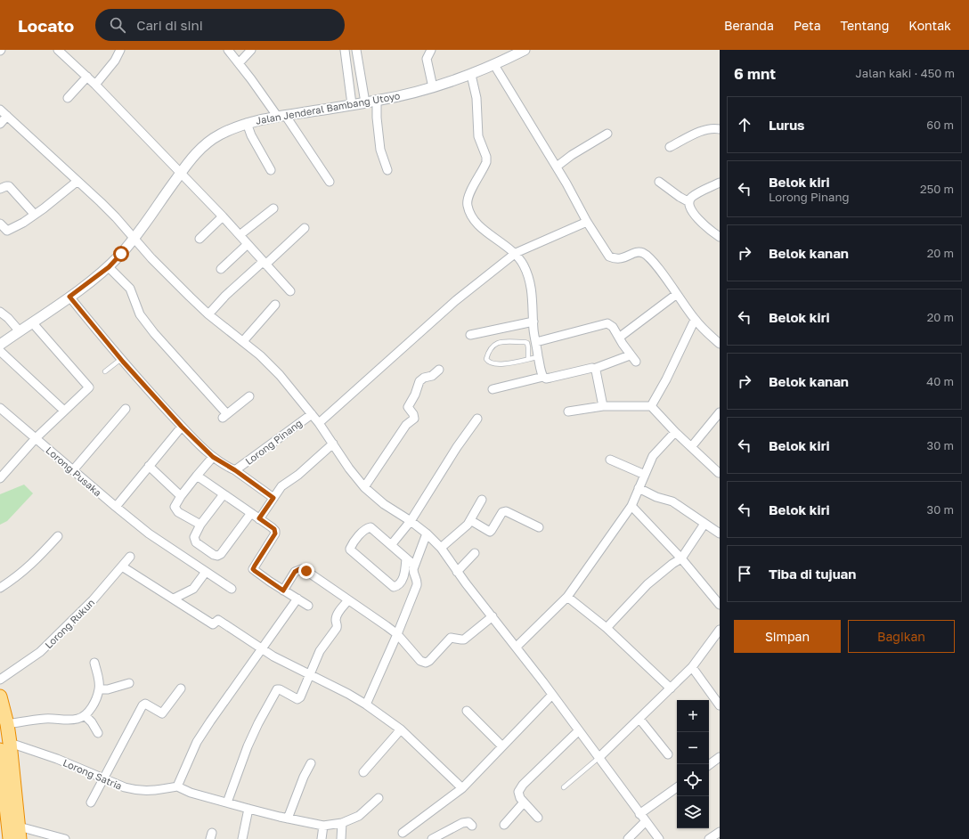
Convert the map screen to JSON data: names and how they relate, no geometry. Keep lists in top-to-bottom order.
{
  "streets": {
    "street": [
      "Jalan Jenderal Bambang Utoyo",
      "Lorong Pinang",
      "Lorong Pusaka",
      "Lorong Rukun",
      "Lorong Satria"
    ]
  },
  "crossings": [
    ["Jalan Jenderal Bambang Utoyo", "Lorong Pinang"]
  ],
  "page": {
    "header": "Locato",
    "search": "Cari di sini",
    "nav": [
      "Beranda",
      "Peta",
      "Tentang",
      "Kontak"
    ],
    "heading": ["6 mnt", "Jalan kaki · 450 m"],
    "list": [
      ["Lurus", "60 m"],
      ["Belok kiri", "Lorong Pinang", "250 m"],
      ["Belok kanan", "20 m"],
      ["Belok kiri", "20 m"],
      ["Belok kanan", "40 m"],
      ["Belok kiri", "30 m"],
      ["Belok kiri", "30 m"],
      "Tiba di tujuan"
    ],
    "buttons": ["Simpan", "Bagikan"],
    "map_buttons": ["+", "−"]
  }
}
